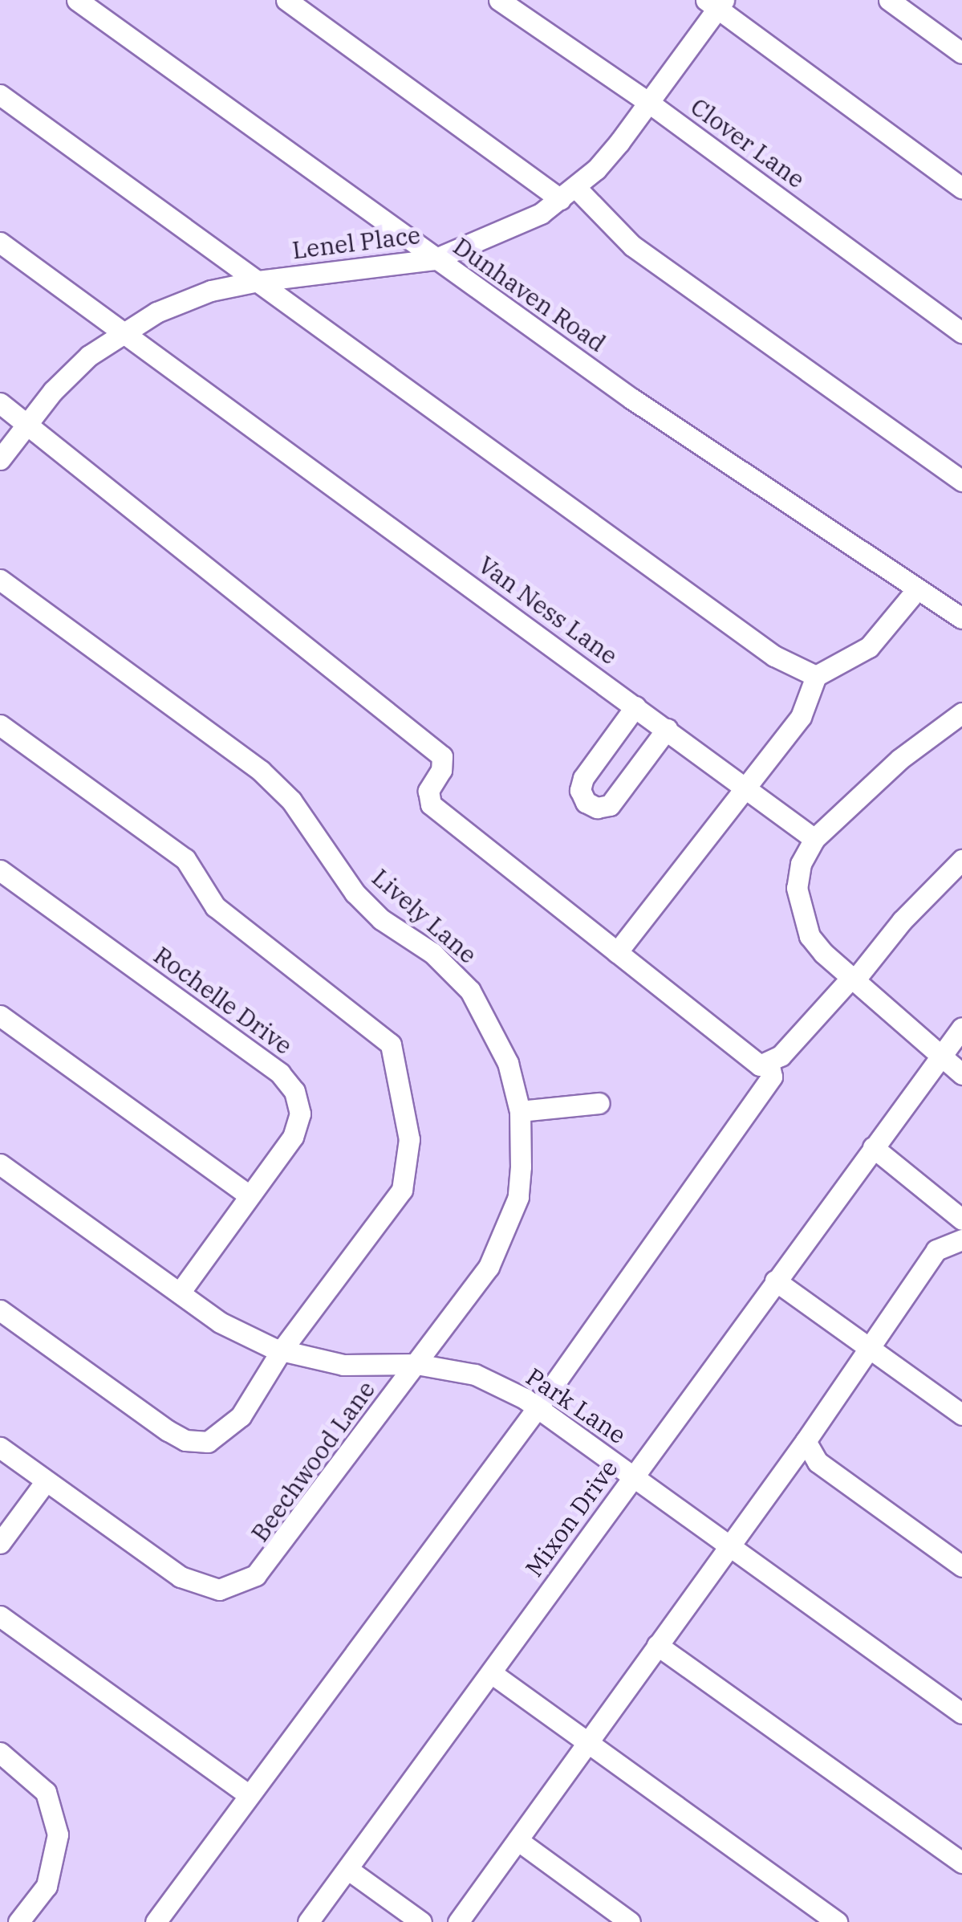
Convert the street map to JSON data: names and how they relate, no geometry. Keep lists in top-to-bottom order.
{
  "streets": {
    "street": [
      "Clover Lane",
      "Lenel Place",
      "Dunhaven Road",
      "Van Ness Lane",
      "Lively Lane",
      "Rochelle Drive",
      "Park Lane",
      "Beechwood Lane",
      "Mixon Drive"
    ]
  },
  "crossings": [
    ["Clover Lane", "Lenel Place"],
    ["Lenel Place", "Dunhaven Road"],
    ["Lenel Place", "Van Ness Lane"],
    ["Lively Lane", "Park Lane"],
    ["Lively Lane", "Beechwood Lane"],
    ["Rochelle Drive", "Park Lane"],
    ["Park Lane", "Beechwood Lane"],
    ["Park Lane", "Mixon Drive"]
  ]
}
